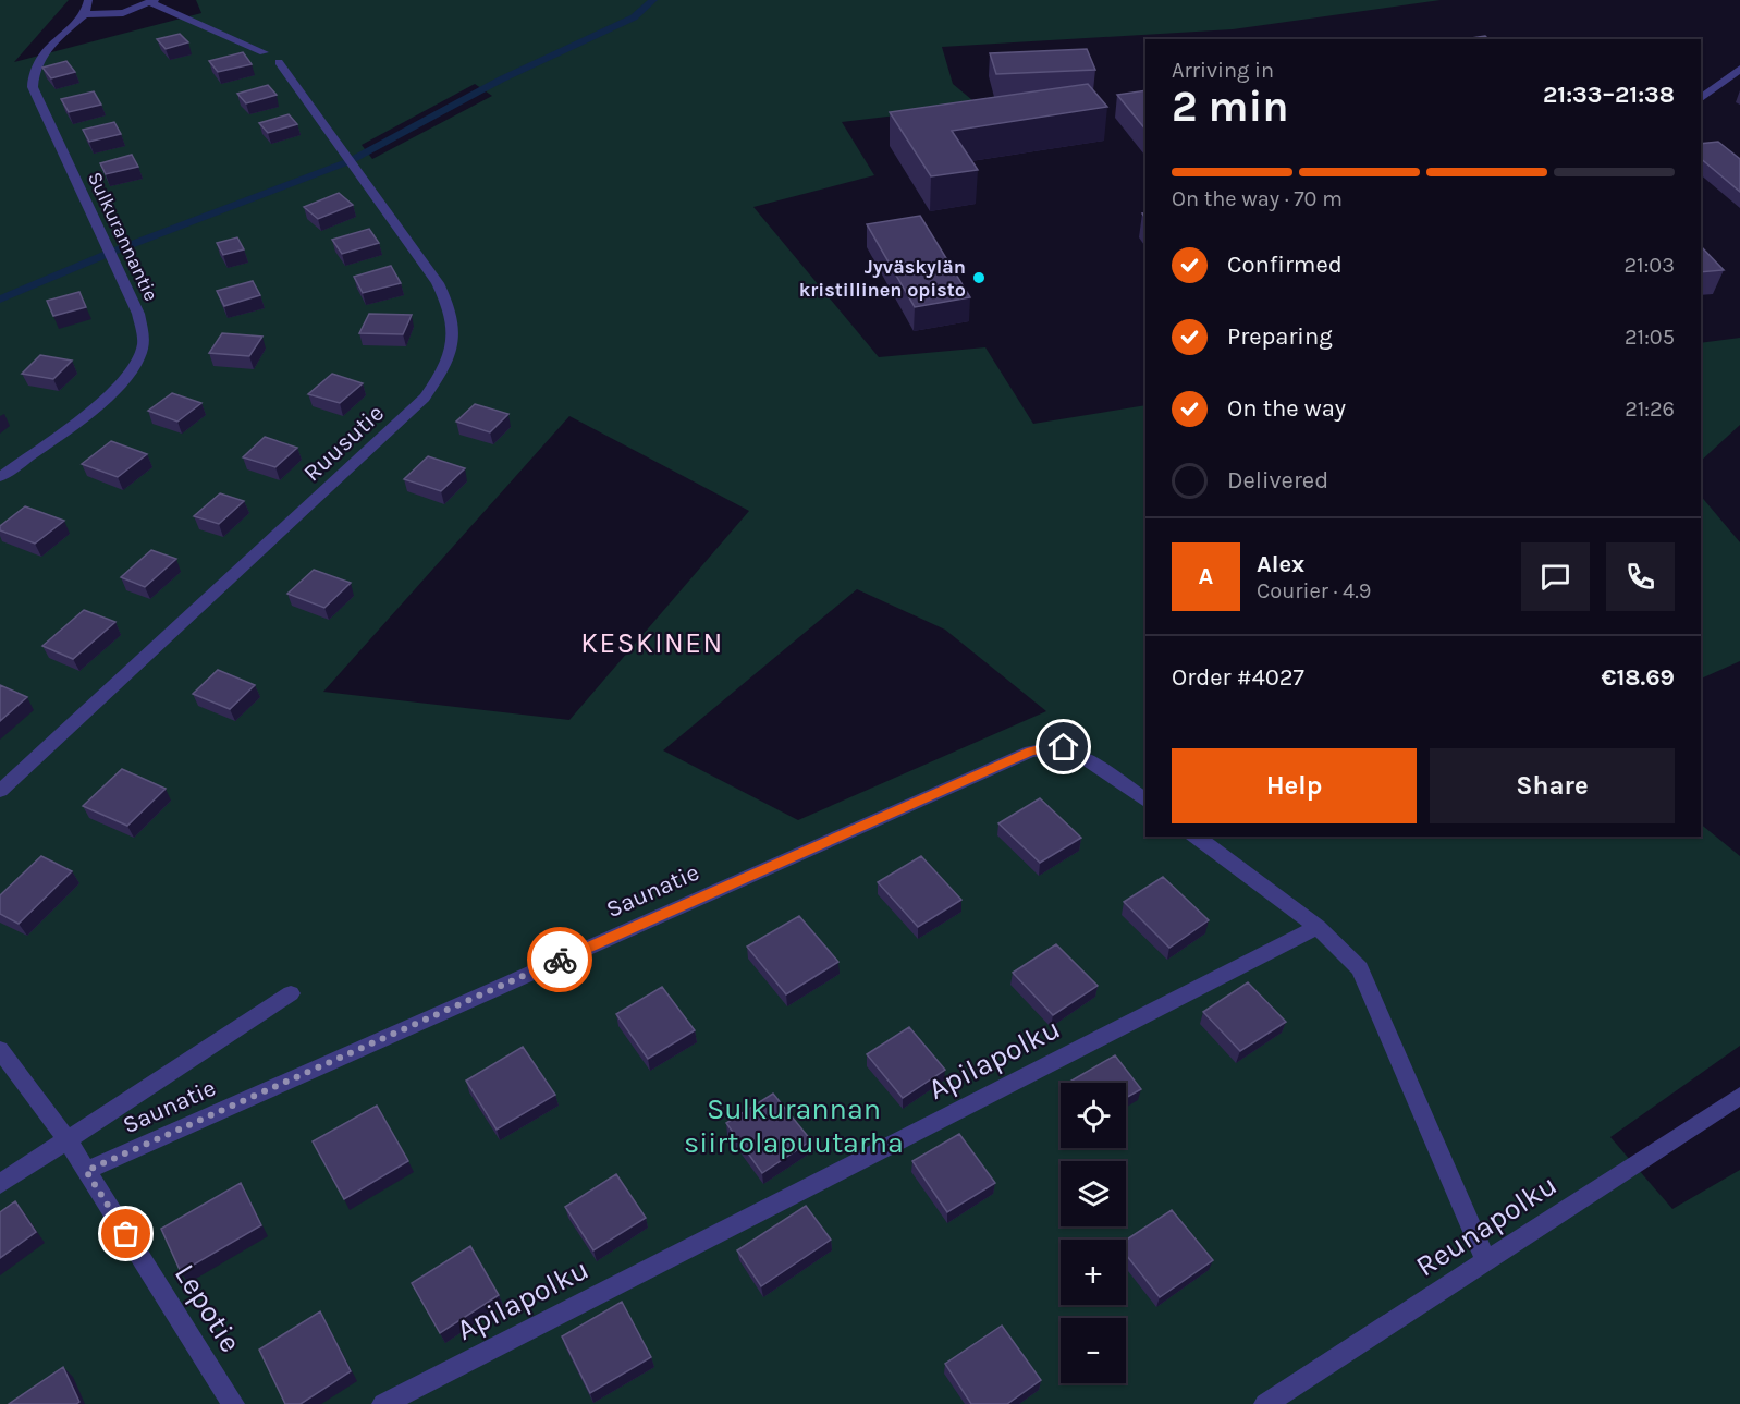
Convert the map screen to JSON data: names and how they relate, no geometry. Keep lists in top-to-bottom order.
{
  "streets": {
    "street": [
      "Sulkurannantie",
      "Ruusutie",
      "Saunatie",
      "Apilapolku",
      "Reunapolku",
      "Lepotie"
    ]
  },
  "crossings": [
    ["Saunatie", "Lepotie"]
  ],
  "districts": ["KESKINEN"],
  "parks": ["Sulkurannan siirtolapuutarha"],
  "places": ["Jyväskylän kristillinen opisto"],
  "page": {
    "heading": ["2 min", "Arriving in", "21:33–21:38"],
    "panel": [
      "Alex",
      "Courier · 4.9",
      "Order #4027",
      "€18.69"
    ],
    "bar": "On the way · 70 m",
    "list": [
      ["Confirmed", "21:03"],
      ["Preparing", "21:05"],
      ["On the way", "21:26"],
      "Delivered"
    ],
    "round": "A",
    "buttons": ["Help", "Share"],
    "map_buttons": ["+", "−"]
  }
}
